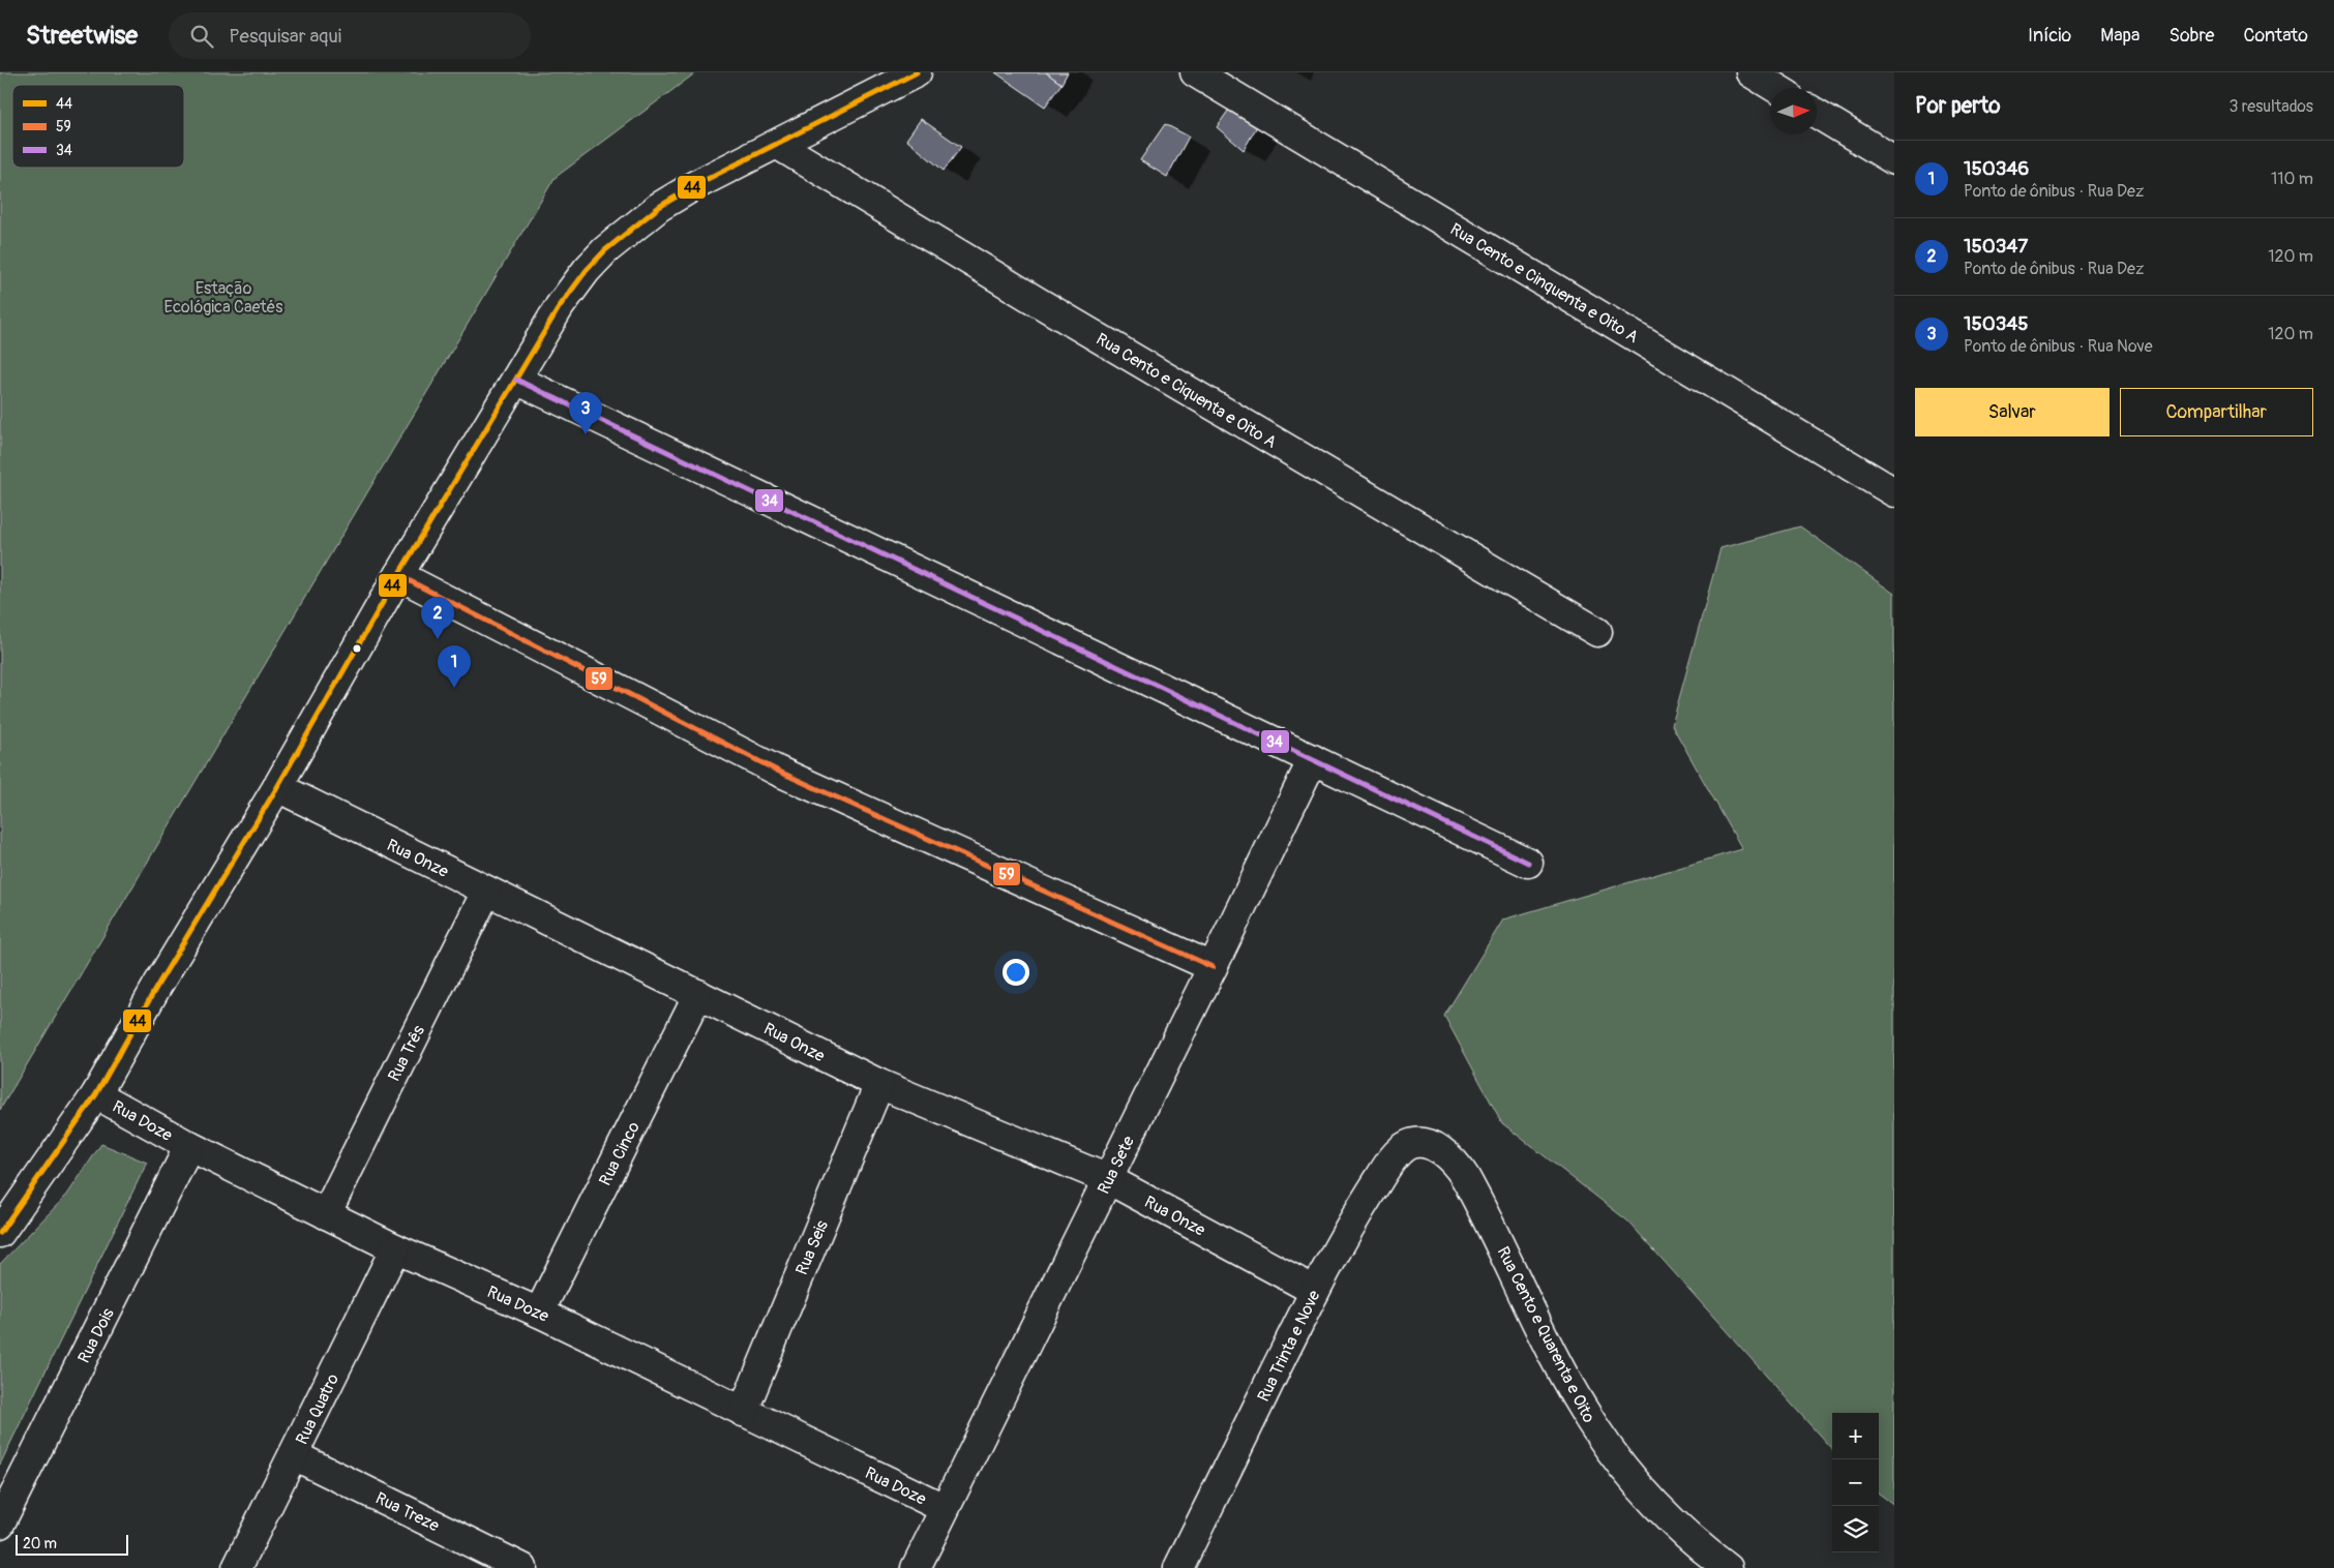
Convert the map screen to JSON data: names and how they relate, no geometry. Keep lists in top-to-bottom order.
{
  "streets": {
    "street": [
      "Rua Cento e Cinquenta e Oito A",
      "Rua Cento e Ciquenta e Oito A",
      "Rua Onze",
      "Rua Três",
      "Rua Doze",
      "Rua Cinco",
      "Rua Sete",
      "Rua Seis",
      "Rua Cento e Quarenta e Oito",
      "Rua Dois",
      "Rua Trinta e Nove",
      "Rua Quatro",
      "Rua Treze"
    ]
  },
  "crossings": [
    ["Rua Onze", "Rua Três"],
    ["Rua Onze", "Rua Cinco"],
    ["Rua Onze", "Rua Sete"],
    ["Rua Onze", "Rua Seis"],
    ["Rua Onze", "Rua Trinta e Nove"],
    ["Rua Três", "Rua Doze"],
    ["Rua Doze", "Rua Cinco"],
    ["Rua Doze", "Rua Sete"],
    ["Rua Doze", "Rua Seis"],
    ["Rua Doze", "Rua Dois"],
    ["Rua Doze", "Rua Quatro"],
    ["Rua Cento e Quarenta e Oito", "Rua Trinta e Nove"],
    ["Rua Quatro", "Rua Treze"]
  ],
  "parks": ["Estação Ecológica Caetés"],
  "lines": ["transit line 44", "transit line 34", "transit line 59"],
  "legend": ["44", "59", "34"],
  "scale_bar": "20 m",
  "north": "right",
  "page": {
    "header": "Streetwise",
    "search": "Pesquisar aqui",
    "nav": [
      "Início",
      "Mapa",
      "Sobre",
      "Contato"
    ],
    "heading": ["Por perto", "3 resultados"],
    "list": [
      {
        "mark": "1",
        "name": "150346",
        "note": "Ponto de ônibus · Rua Dez",
        "value": "110 m"
      },
      {
        "mark": "2",
        "name": "150347",
        "note": "Ponto de ônibus · Rua Dez",
        "value": "120 m"
      },
      {
        "mark": "3",
        "name": "150345",
        "note": "Ponto de ônibus · Rua Nove",
        "value": "120 m"
      }
    ],
    "buttons": ["Salvar", "Compartilhar"],
    "pins": ["3", "2", "1"],
    "map_buttons": ["+", "−"],
    "scale": "20 m"
  }
}
